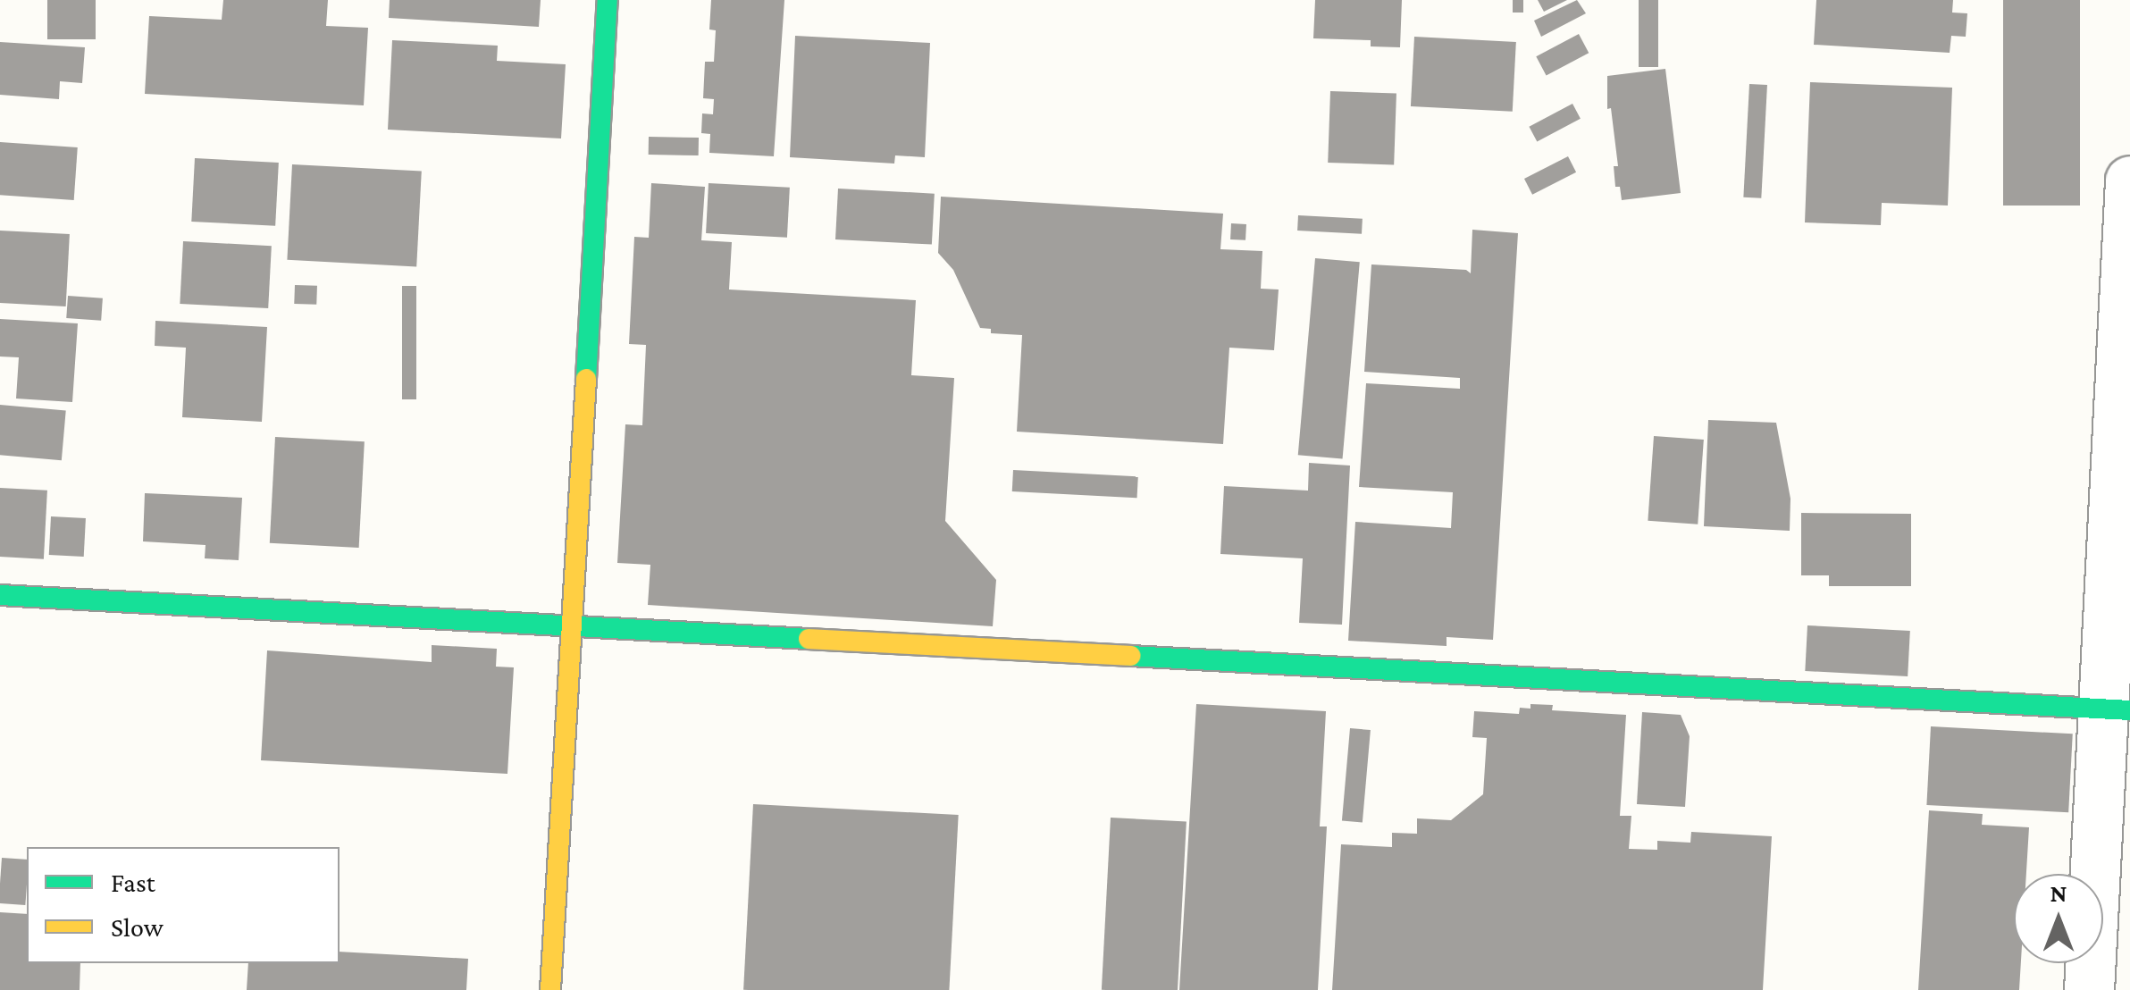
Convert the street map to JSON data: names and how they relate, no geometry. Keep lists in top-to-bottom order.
{
  "legend": ["Fast", "Slow"],
  "north": "top"
}
